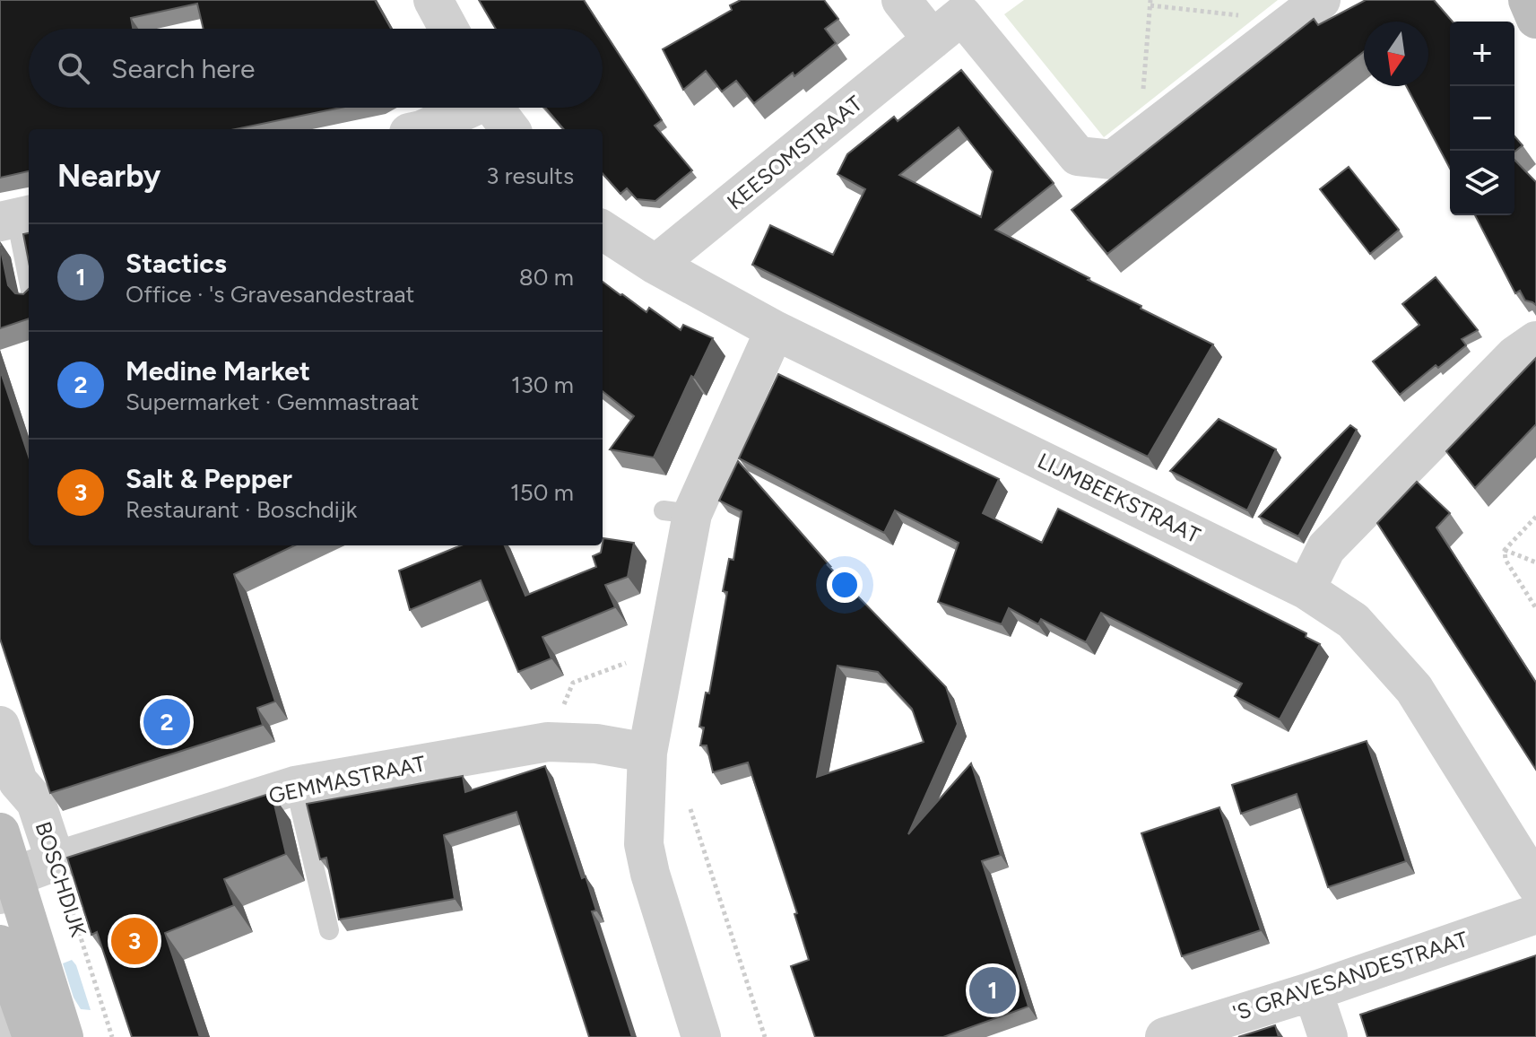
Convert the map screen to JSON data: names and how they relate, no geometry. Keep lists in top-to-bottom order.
{
  "streets": {
    "main road": ["BOSCHDIJK"],
    "street": [
      "KEESOMSTRAAT",
      "LIJMBEEKSTRAAT",
      "GEMMASTRAAT",
      "'S GRAVESANDESTRAAT"
    ]
  },
  "crossings": [
    ["KEESOMSTRAAT", "LIJMBEEKSTRAAT"],
    ["GEMMASTRAAT", "BOSCHDIJK"]
  ],
  "north": "bottom",
  "page": {
    "map_buttons": ["+", "−"],
    "search": "Search here",
    "heading": ["Nearby", "3 results"],
    "list": [
      {
        "mark": "1",
        "name": "Stactics",
        "note": "Office · 's Gravesandestraat",
        "value": "80 m"
      },
      {
        "mark": "2",
        "name": "Medine Market",
        "note": "Supermarket · Gemmastraat",
        "value": "130 m"
      },
      {
        "mark": "3",
        "name": "Salt & Pepper",
        "note": "Restaurant · Boschdijk",
        "value": "150 m"
      }
    ],
    "pins": ["2", "3", "1"]
  }
}
